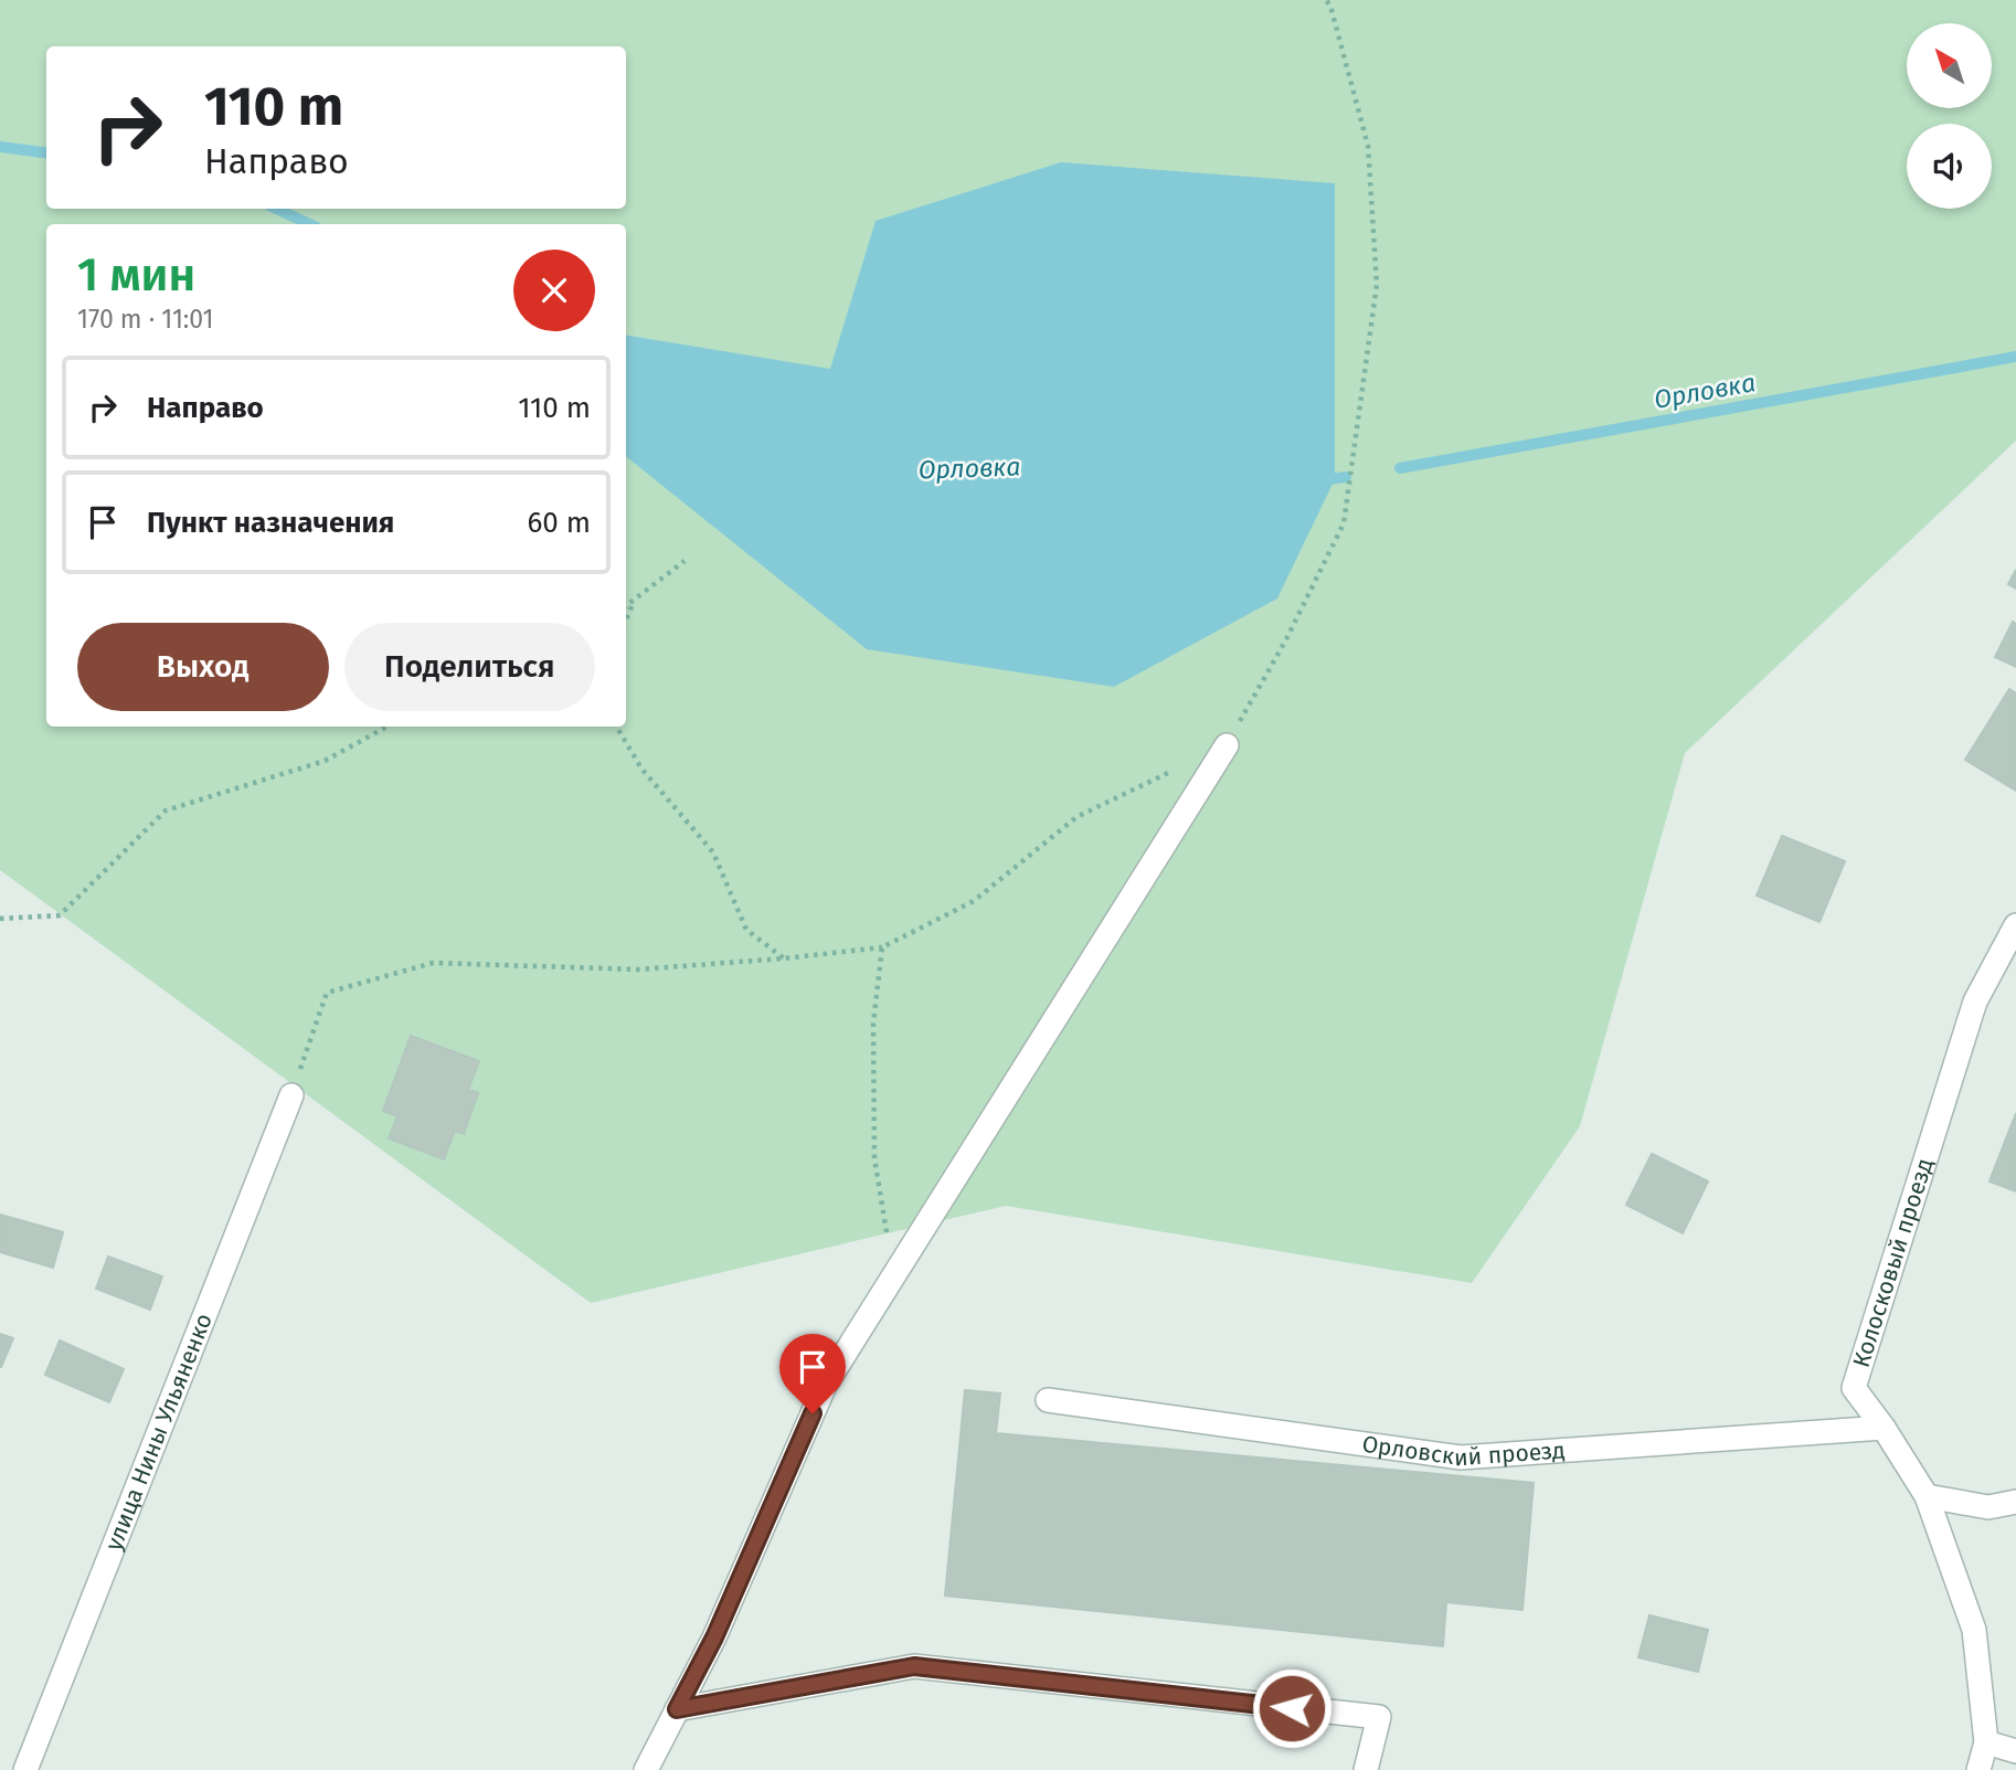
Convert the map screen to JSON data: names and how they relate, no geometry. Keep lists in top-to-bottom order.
{
  "streets": {
    "street": ["Колосковый проезд", "улица Нины Ульяненко", "Орловский проезд"]
  },
  "crossings": [
    ["Колосковый проезд", "Орловский проезд"]
  ],
  "water": ["Орловка"],
  "north": "top left",
  "page": {
    "turn": ["110 m", "Направо"],
    "heading": ["1 мин", "170 m · 11:01"],
    "list": [
      {
        "name": "Направо",
        "value": "110 m"
      },
      {
        "name": "Пункт назначения",
        "value": "60 m"
      }
    ],
    "buttons": ["Выход", "Поделиться"]
  }
}
